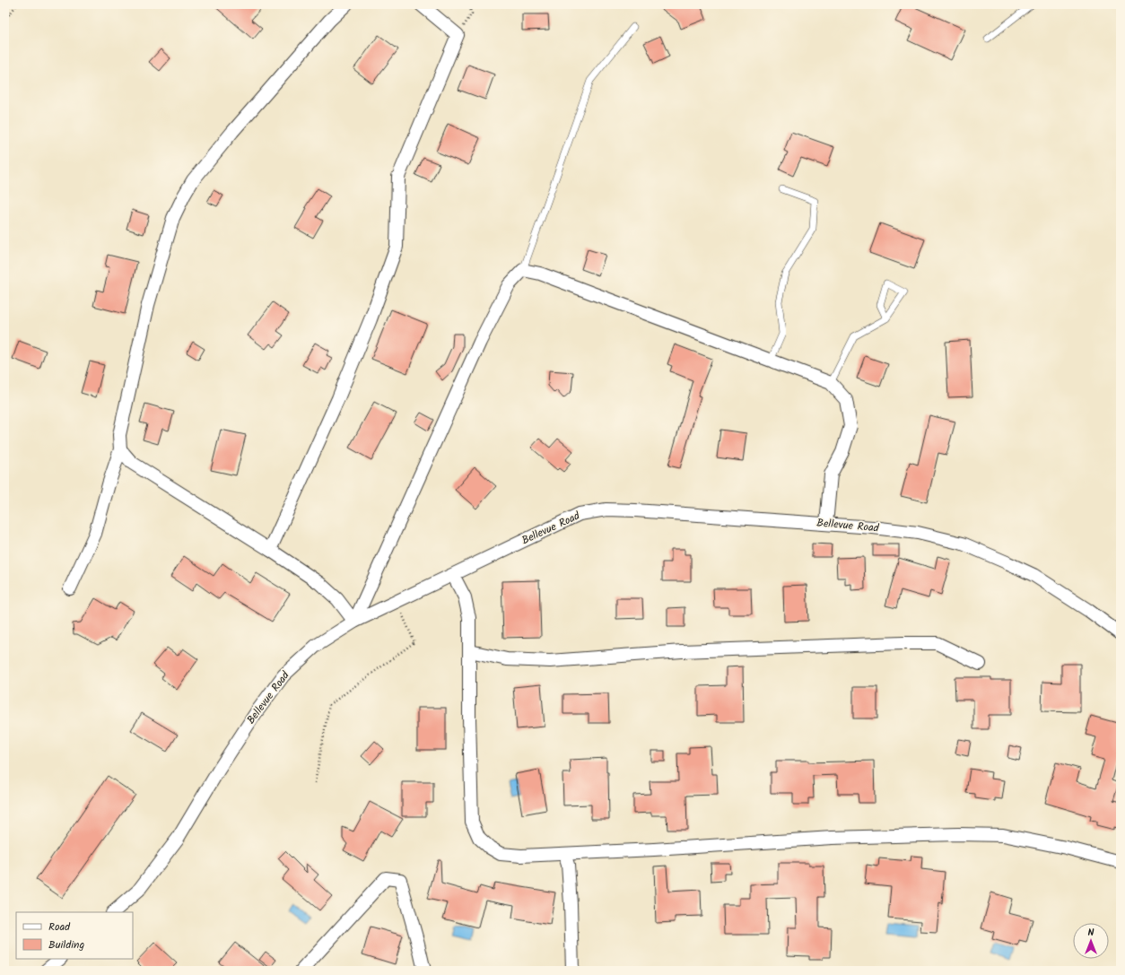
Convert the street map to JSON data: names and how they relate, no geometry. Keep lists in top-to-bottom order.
{
  "streets": {
    "street": ["Bellevue Road"]
  },
  "legend": ["Road", "Building"],
  "north": "top"
}
